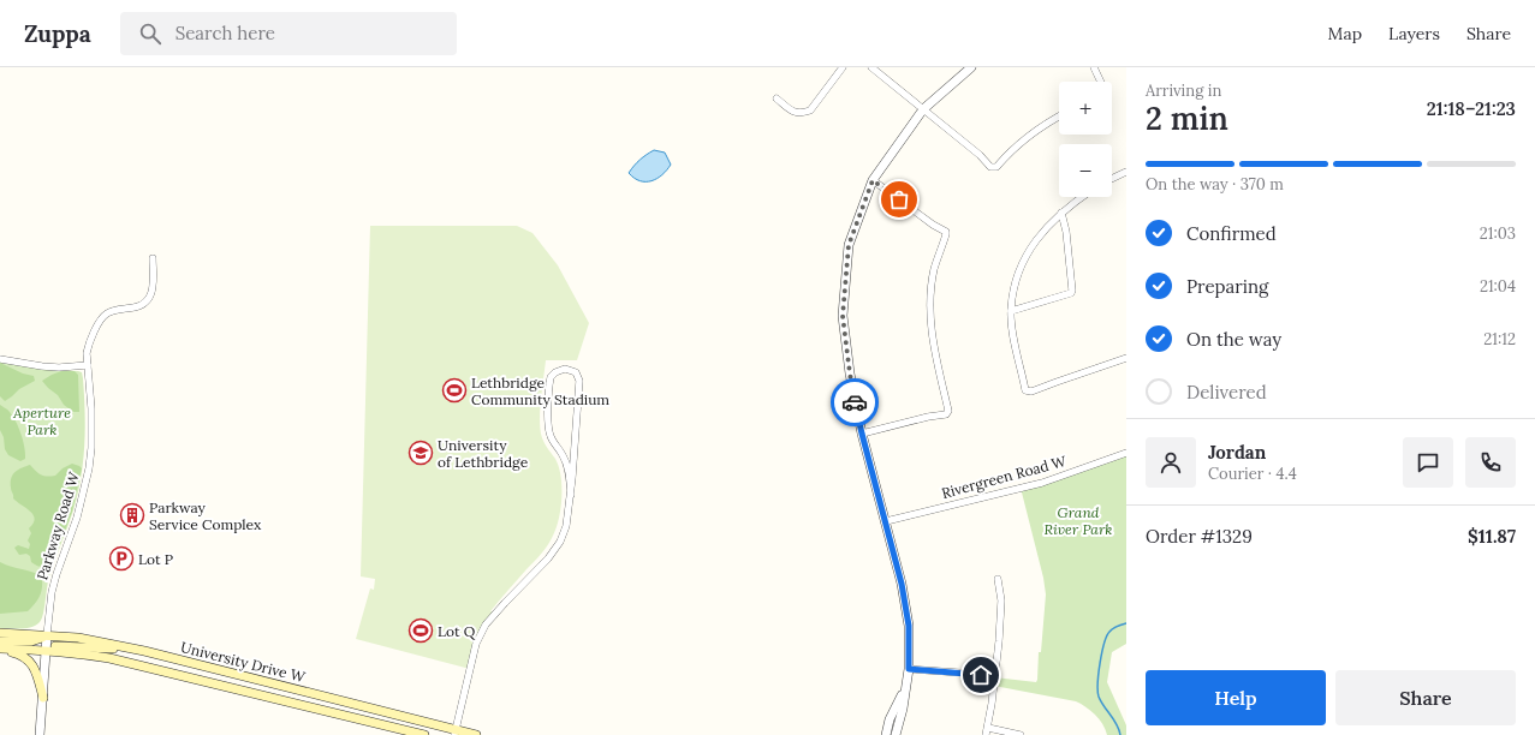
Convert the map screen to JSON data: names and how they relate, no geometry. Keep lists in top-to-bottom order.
{
  "streets": {
    "main road": ["University Drive W"],
    "street": ["Rivergreen Road W", "Parkway Road W"]
  },
  "crossings": [
    ["Parkway Road W", "University Drive W"]
  ],
  "parks": ["Aperture Park", "Grand River Park"],
  "places": {
    "sports": ["Lethbridge Community Stadium", "Lot Q"],
    "school or university": ["University of Lethbridge"],
    "building": ["Parkway Service Complex"],
    "parking": ["Lot P"]
  },
  "page": {
    "header": "Zuppa",
    "search": "Search here",
    "nav": ["Map", "Layers", "Share"],
    "heading": ["2 min", "Arriving in", "21:18–21:23"],
    "panel": [
      "Jordan",
      "Courier · 4.4",
      "Order #1329",
      "$11.87"
    ],
    "map_buttons": ["+", "−"],
    "bar": "On the way · 370 m",
    "list": [
      ["Confirmed", "21:03"],
      ["Preparing", "21:04"],
      ["On the way", "21:12"],
      "Delivered"
    ],
    "buttons": ["Help", "Share"]
  }
}
